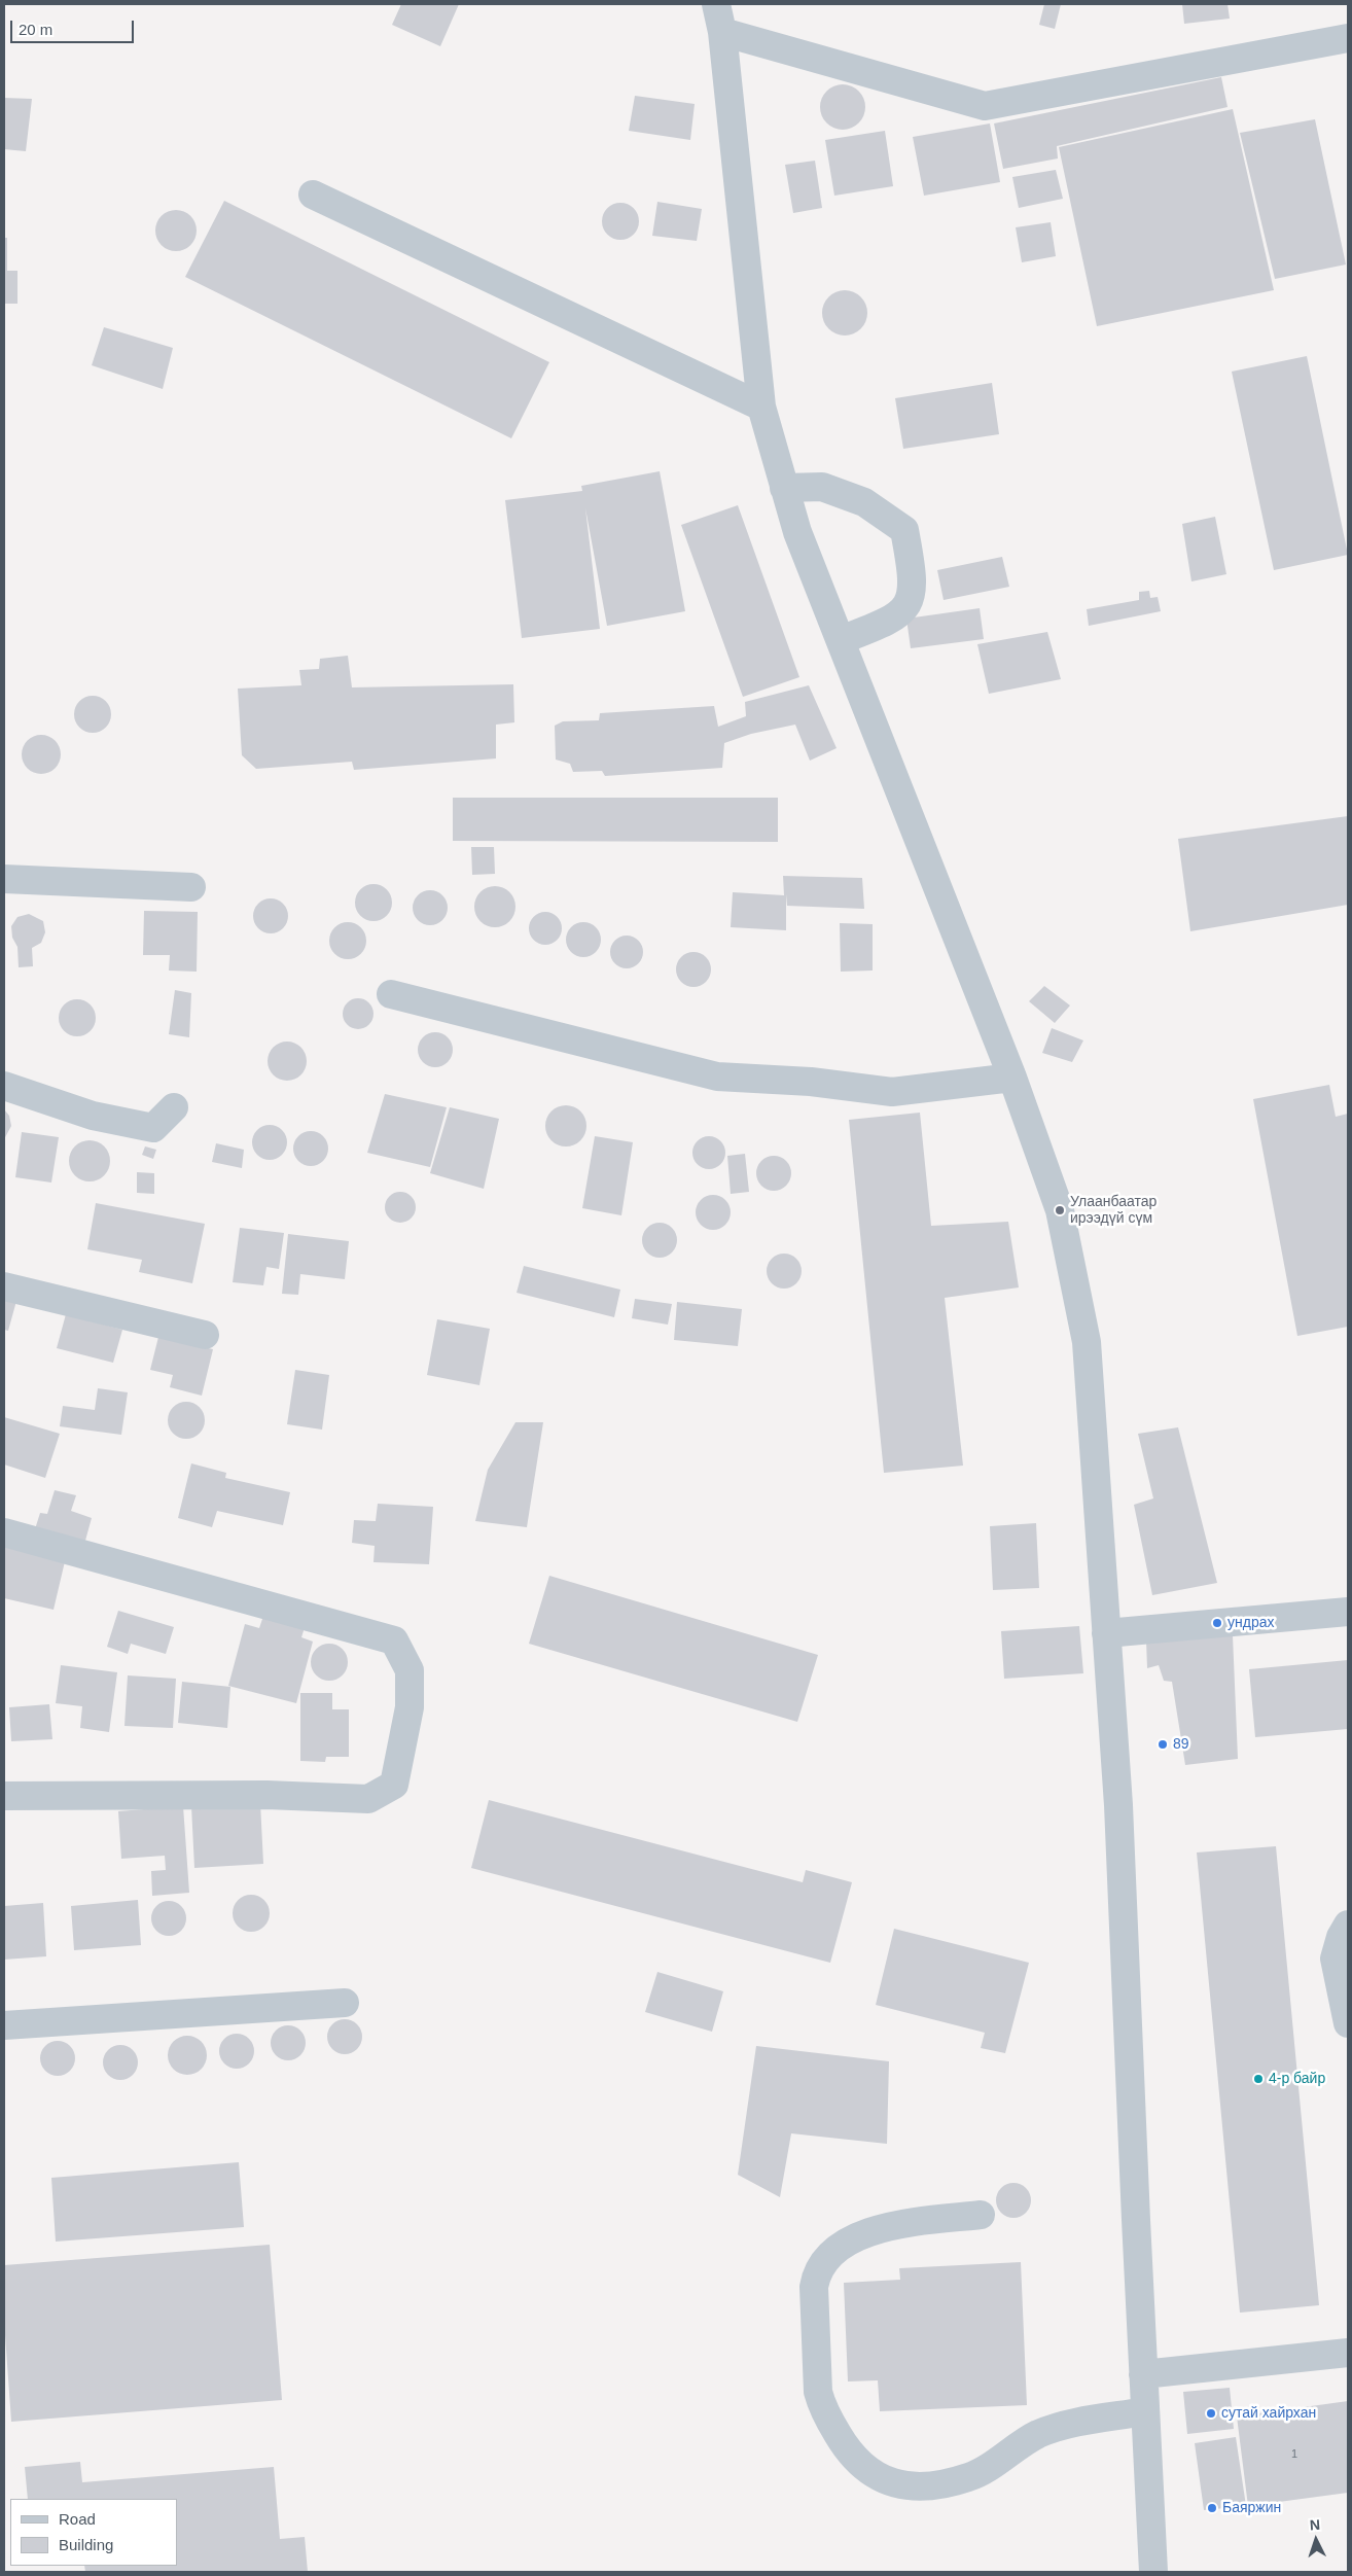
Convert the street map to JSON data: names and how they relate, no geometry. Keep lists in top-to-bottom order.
{
  "places": [
    "Улаанбаатар ирээдүй сүм",
    "ундрах",
    "89",
    "4-р байр",
    "сутай хайрхан",
    "Баяржин"
  ],
  "house_numbers": ["1"],
  "legend": ["Road", "Building"],
  "scale_bar": "20 m",
  "north": "top"
}
